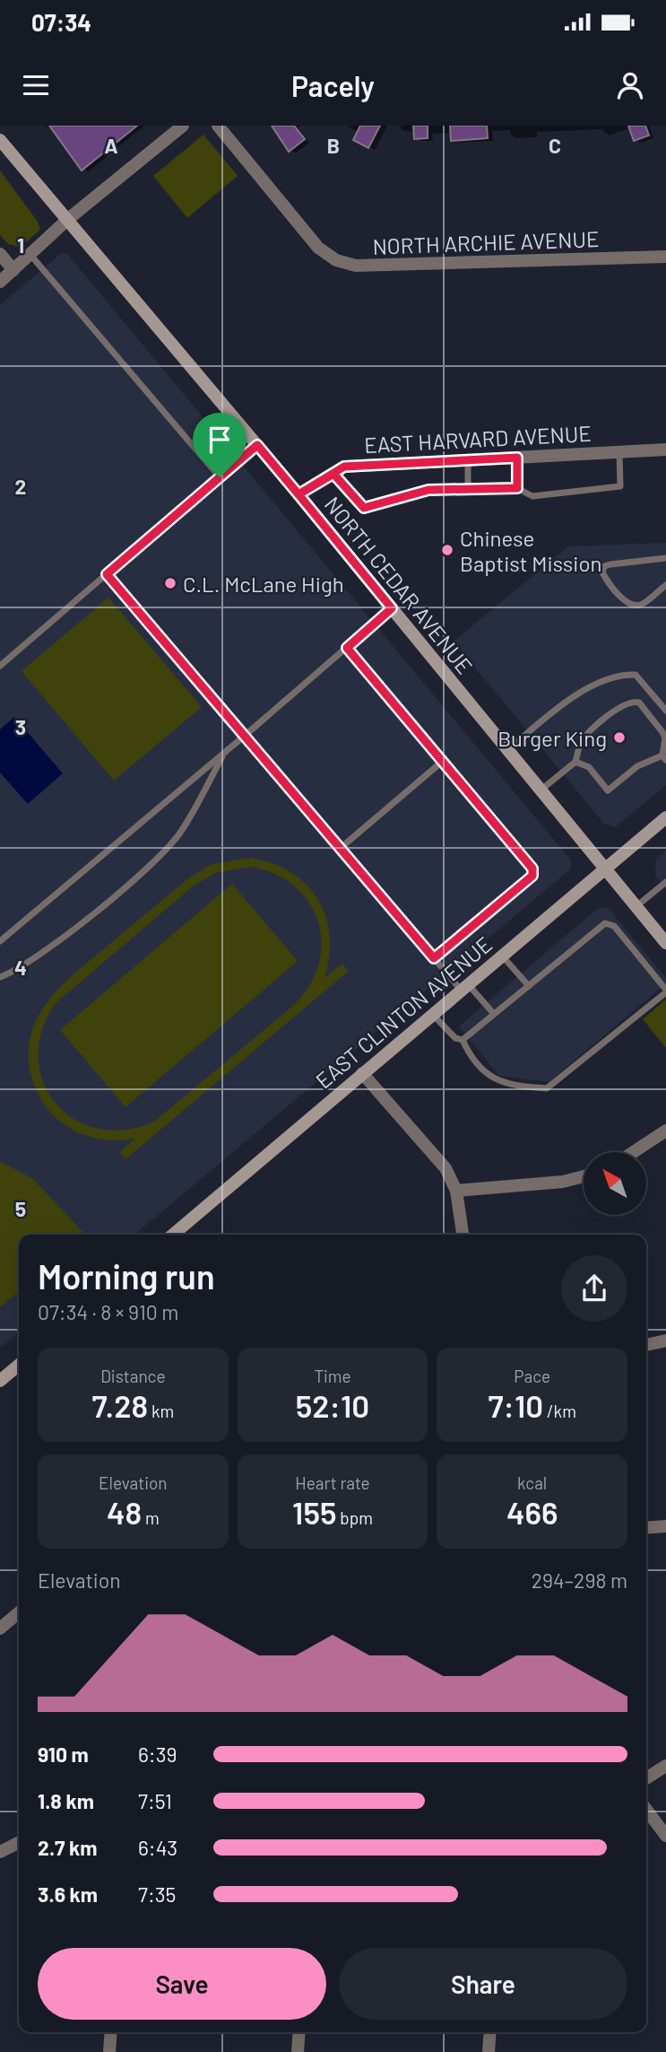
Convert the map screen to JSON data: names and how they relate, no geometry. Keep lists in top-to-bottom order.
{
  "streets": {
    "main road": ["NORTH CEDAR AVENUE", "EAST CLINTON AVENUE"],
    "street": ["NORTH ARCHIE AVENUE", "EAST HARVARD AVENUE"]
  },
  "crossings": [
    ["EAST HARVARD AVENUE", "NORTH CEDAR AVENUE"],
    ["NORTH CEDAR AVENUE", "EAST CLINTON AVENUE"]
  ],
  "places": ["Chinese Baptist Mission", "C.L. McLane High", "Burger King"],
  "north": "top left",
  "page": {
    "status": "07:34",
    "header": "Pacely",
    "heading": ["Morning run", "07:34 · 8 × 910 m"],
    "stats": [
      ["Distance", "7.28 km"],
      ["Time", "52:10"],
      ["Pace", "7:10 /km"],
      ["Elevation", "48 m"],
      ["Heart rate", "155 bpm"],
      ["kcal", "466"]
    ],
    "chart": ["Elevation", "294–298 m"],
    "list": [
      {
        "name": "910 m",
        "note": "6:39"
      },
      {
        "name": "1.8 km",
        "note": "7:51"
      },
      {
        "name": "2.7 km",
        "note": "6:43"
      },
      {
        "name": "3.6 km",
        "note": "7:35"
      }
    ],
    "buttons": ["Save", "Share"]
  },
  "grid": {
    "columns": ["A", "B", "C"],
    "rows": [
      "1",
      "2",
      "3",
      "4",
      "5"
    ]
  }
}
